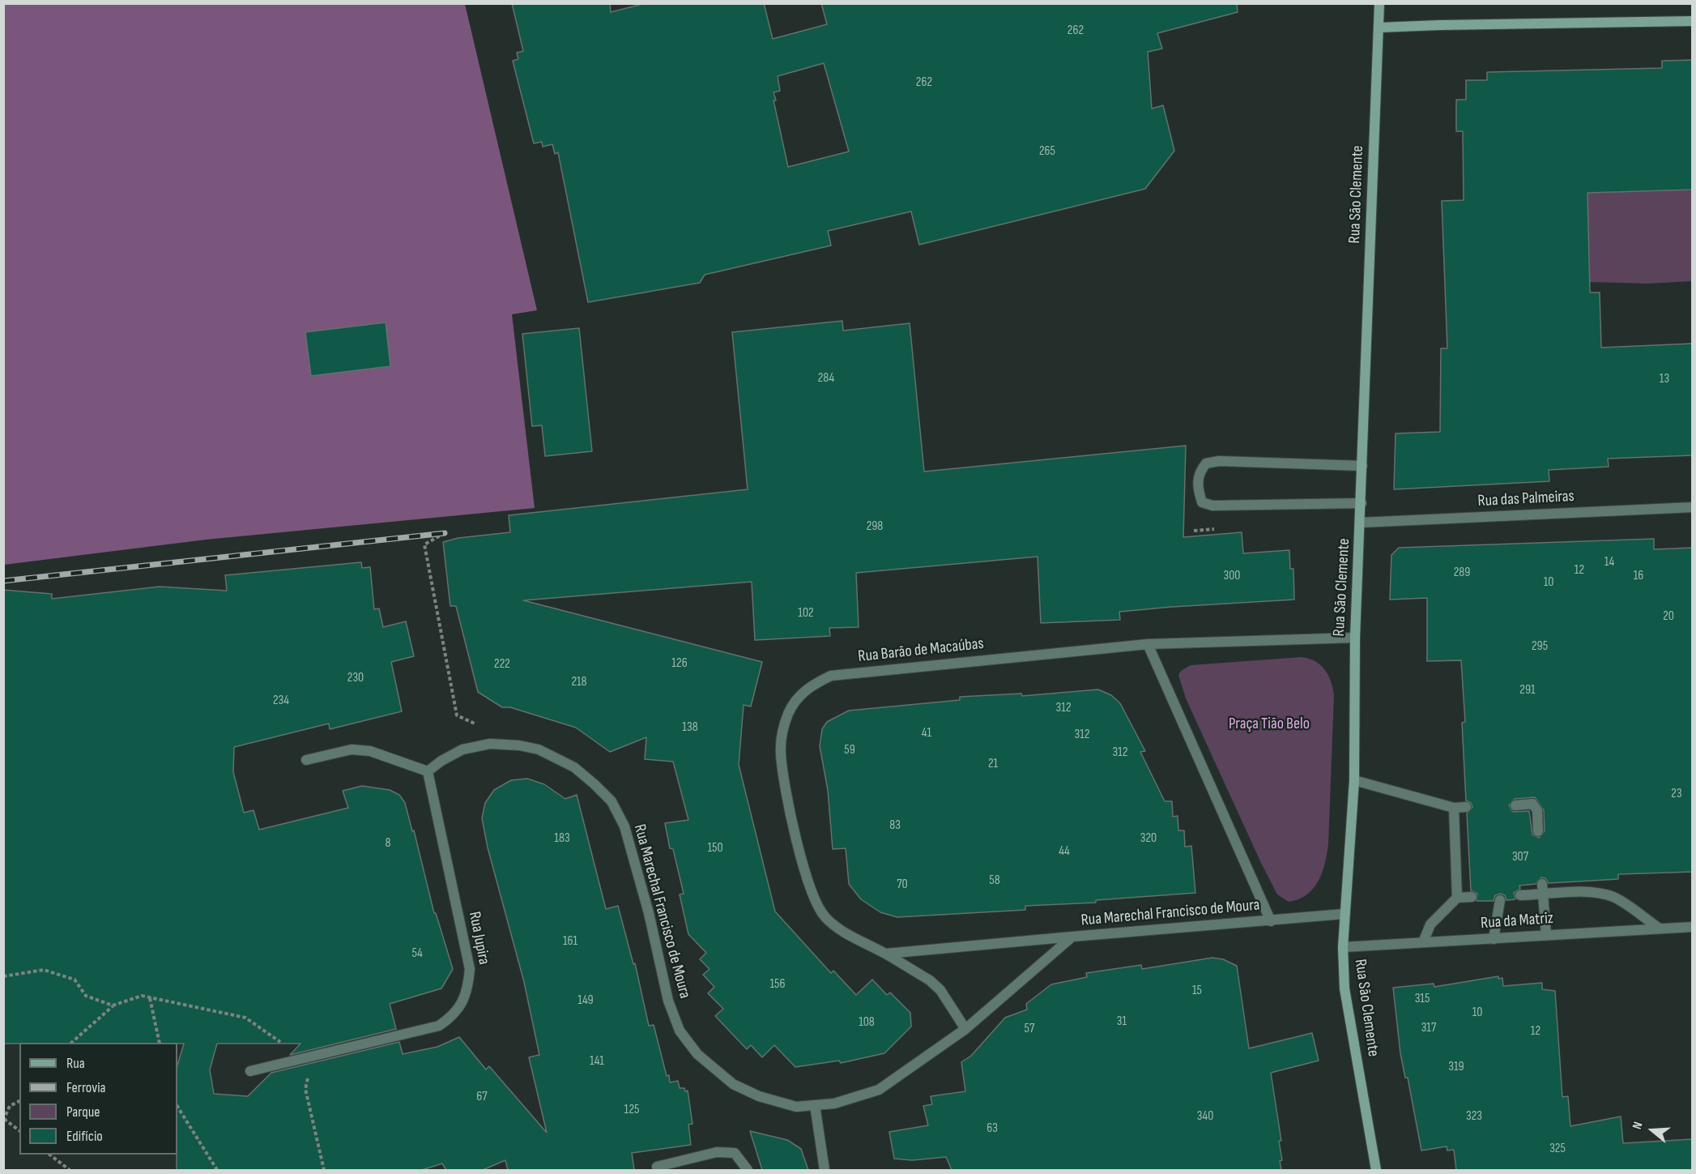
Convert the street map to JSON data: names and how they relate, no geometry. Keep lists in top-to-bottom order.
{
  "streets": {
    "main road": ["Rua São Clemente"],
    "street": [
      "Rua das Palmeiras",
      "Rua Barão de Macaúbas",
      "Rua Marechal Francisco de Moura",
      "Rua da Matriz",
      "Rua Jupira"
    ]
  },
  "crossings": [
    ["Rua São Clemente", "Rua das Palmeiras"],
    ["Rua São Clemente", "Rua Barão de Macaúbas"],
    ["Rua São Clemente", "Rua da Matriz"],
    ["Rua Barão de Macaúbas", "Rua Marechal Francisco de Moura"],
    ["Rua Marechal Francisco de Moura", "Rua Jupira"]
  ],
  "parks": ["Praça Tião Belo"],
  "house_numbers": [
    "262",
    "262",
    "265",
    "284",
    "13",
    "298",
    "14",
    "12",
    "289",
    "300",
    "16",
    "10",
    "102",
    "20",
    "295",
    "126",
    "222",
    "230",
    "218",
    "291",
    "234",
    "312",
    "138",
    "41",
    "312",
    "59",
    "312",
    "21",
    "23",
    "83",
    "183",
    "320",
    "8",
    "150",
    "44",
    "307",
    "58",
    "70",
    "161",
    "54",
    "156",
    "15",
    "315",
    "149",
    "10",
    "31",
    "108",
    "317",
    "57",
    "12",
    "141",
    "319",
    "67",
    "125",
    "340",
    "323",
    "63",
    "325"
  ],
  "legend": [
    "Rua",
    "Ferrovia",
    "Parque",
    "Edifício"
  ],
  "north": "left"
}
